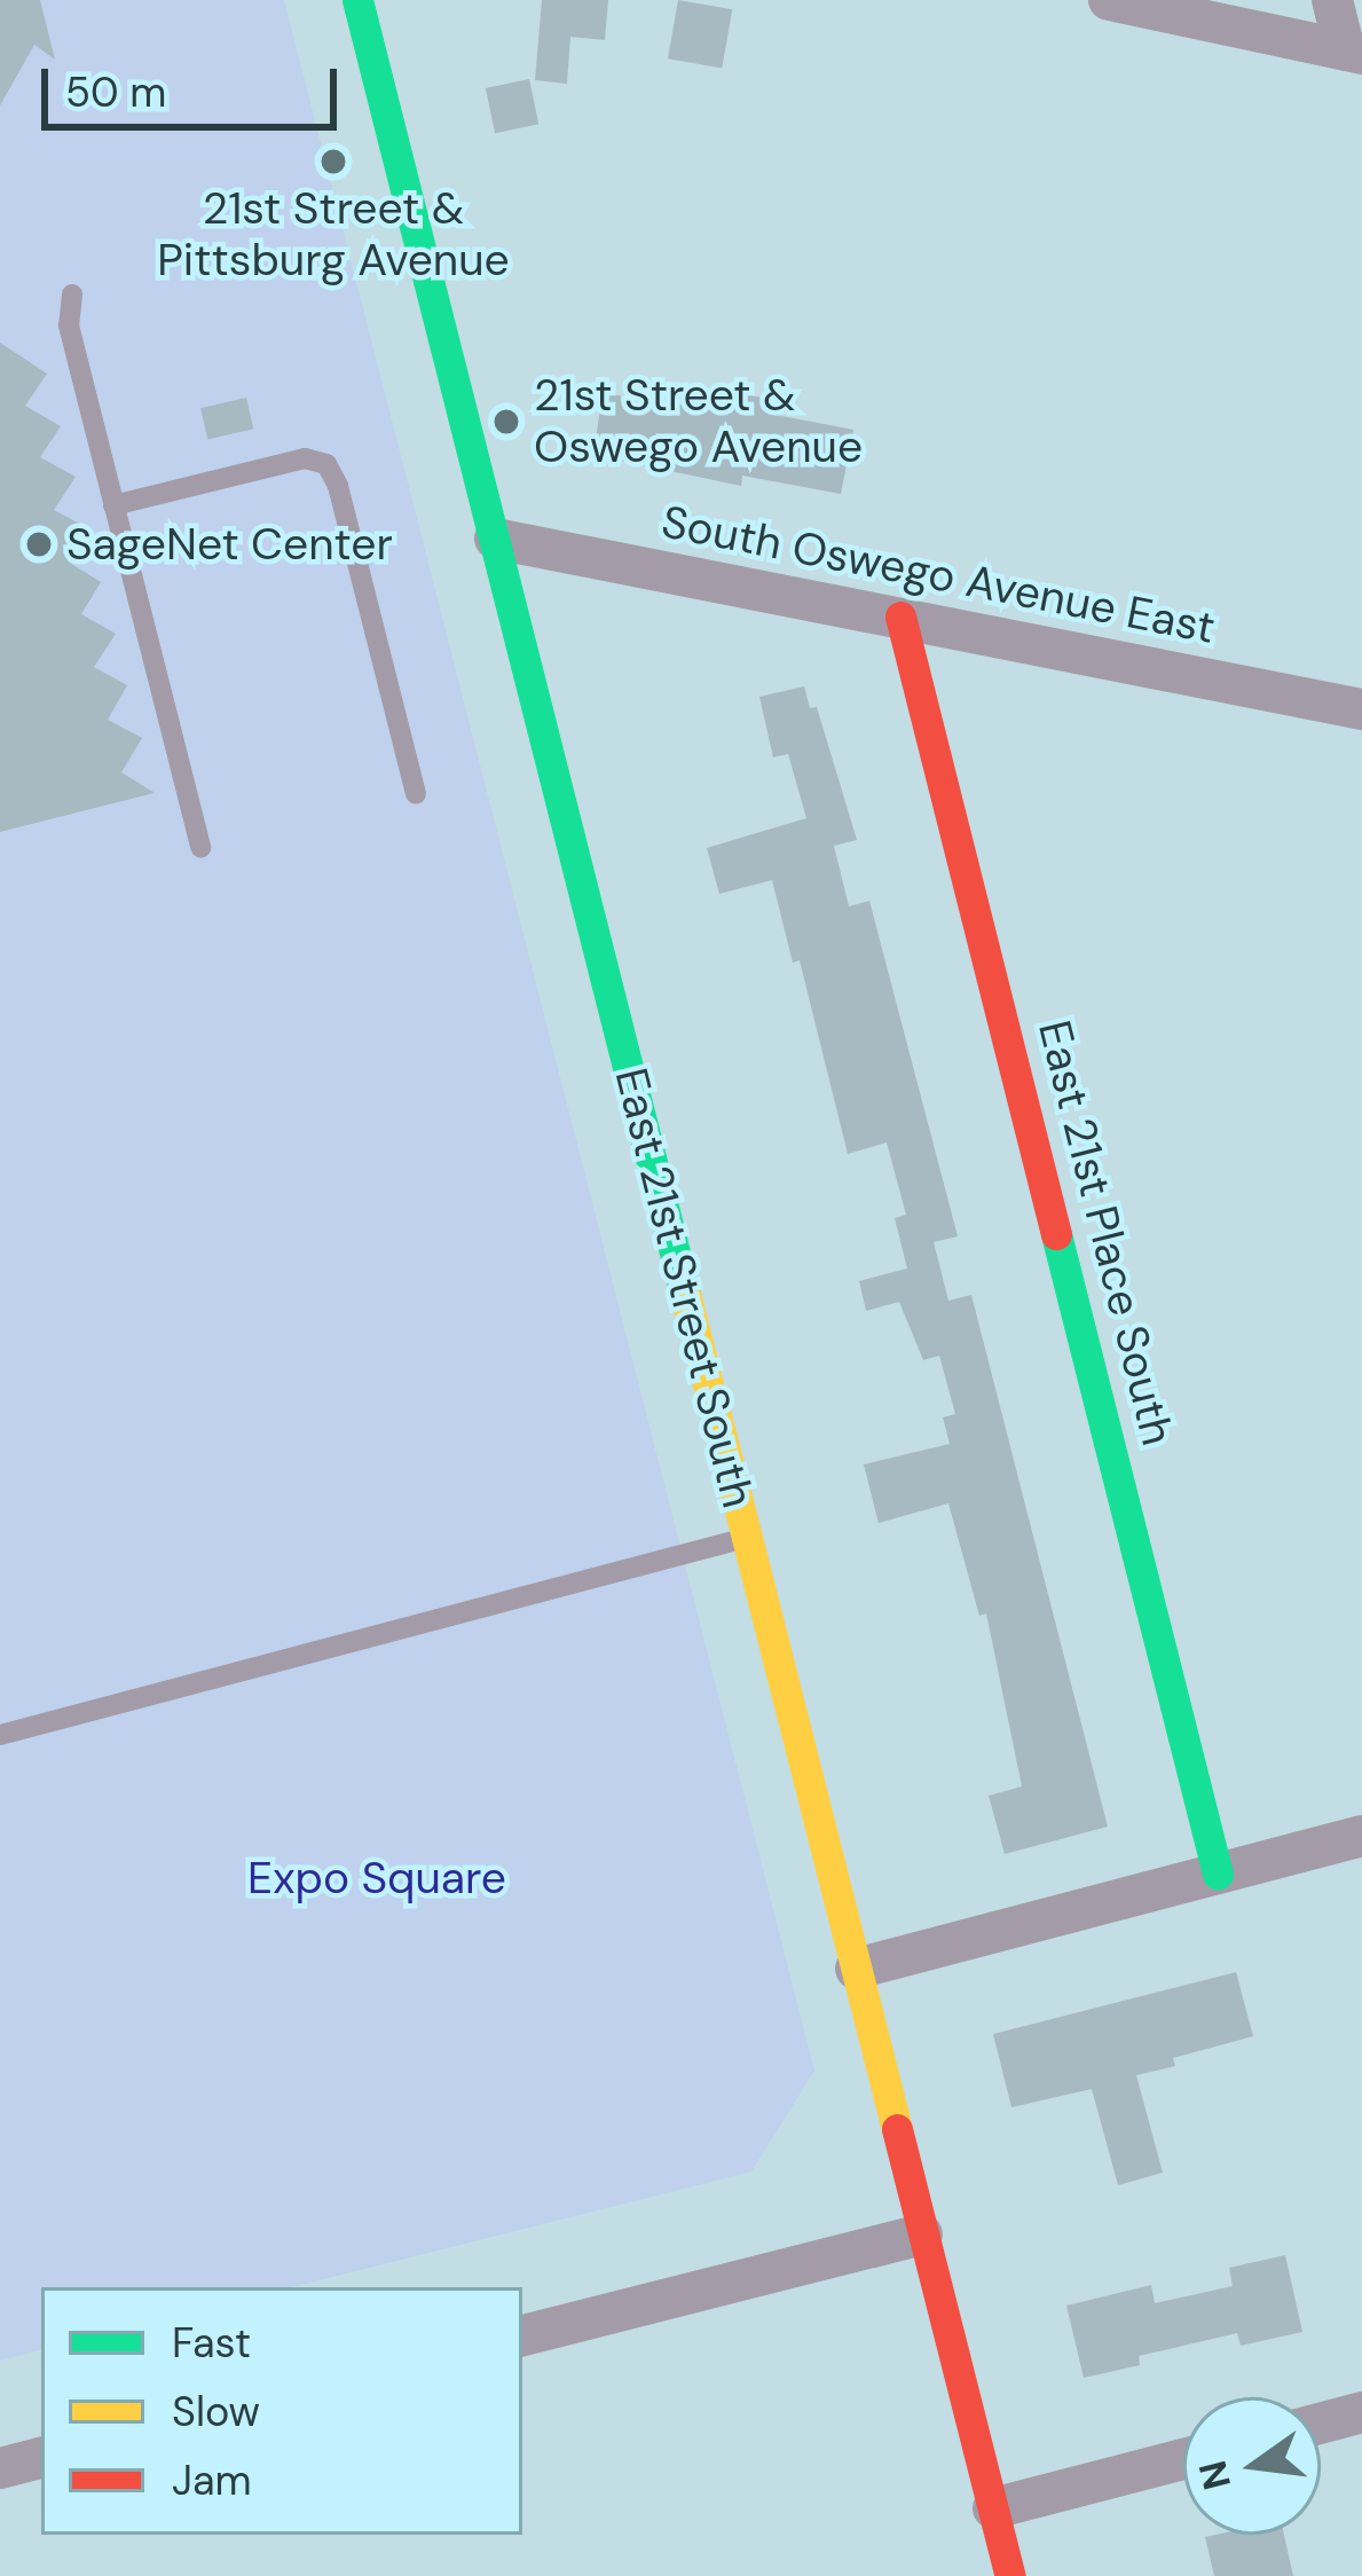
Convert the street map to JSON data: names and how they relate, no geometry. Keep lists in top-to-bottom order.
{
  "streets": {
    "main road": ["East 21st Place South", "East 21st Street South"],
    "street": ["South Oswego Avenue East"]
  },
  "crossings": [
    ["South Oswego Avenue East", "East 21st Place South"],
    ["South Oswego Avenue East", "East 21st Street South"]
  ],
  "parks": ["Expo Square"],
  "places": ["21st Street & Pittsburg Avenue", "21st Street & Oswego Avenue", "SageNet Center"],
  "legend": ["Fast", "Slow", "Jam"],
  "scale_bar": "50 m",
  "north": "left"
}
